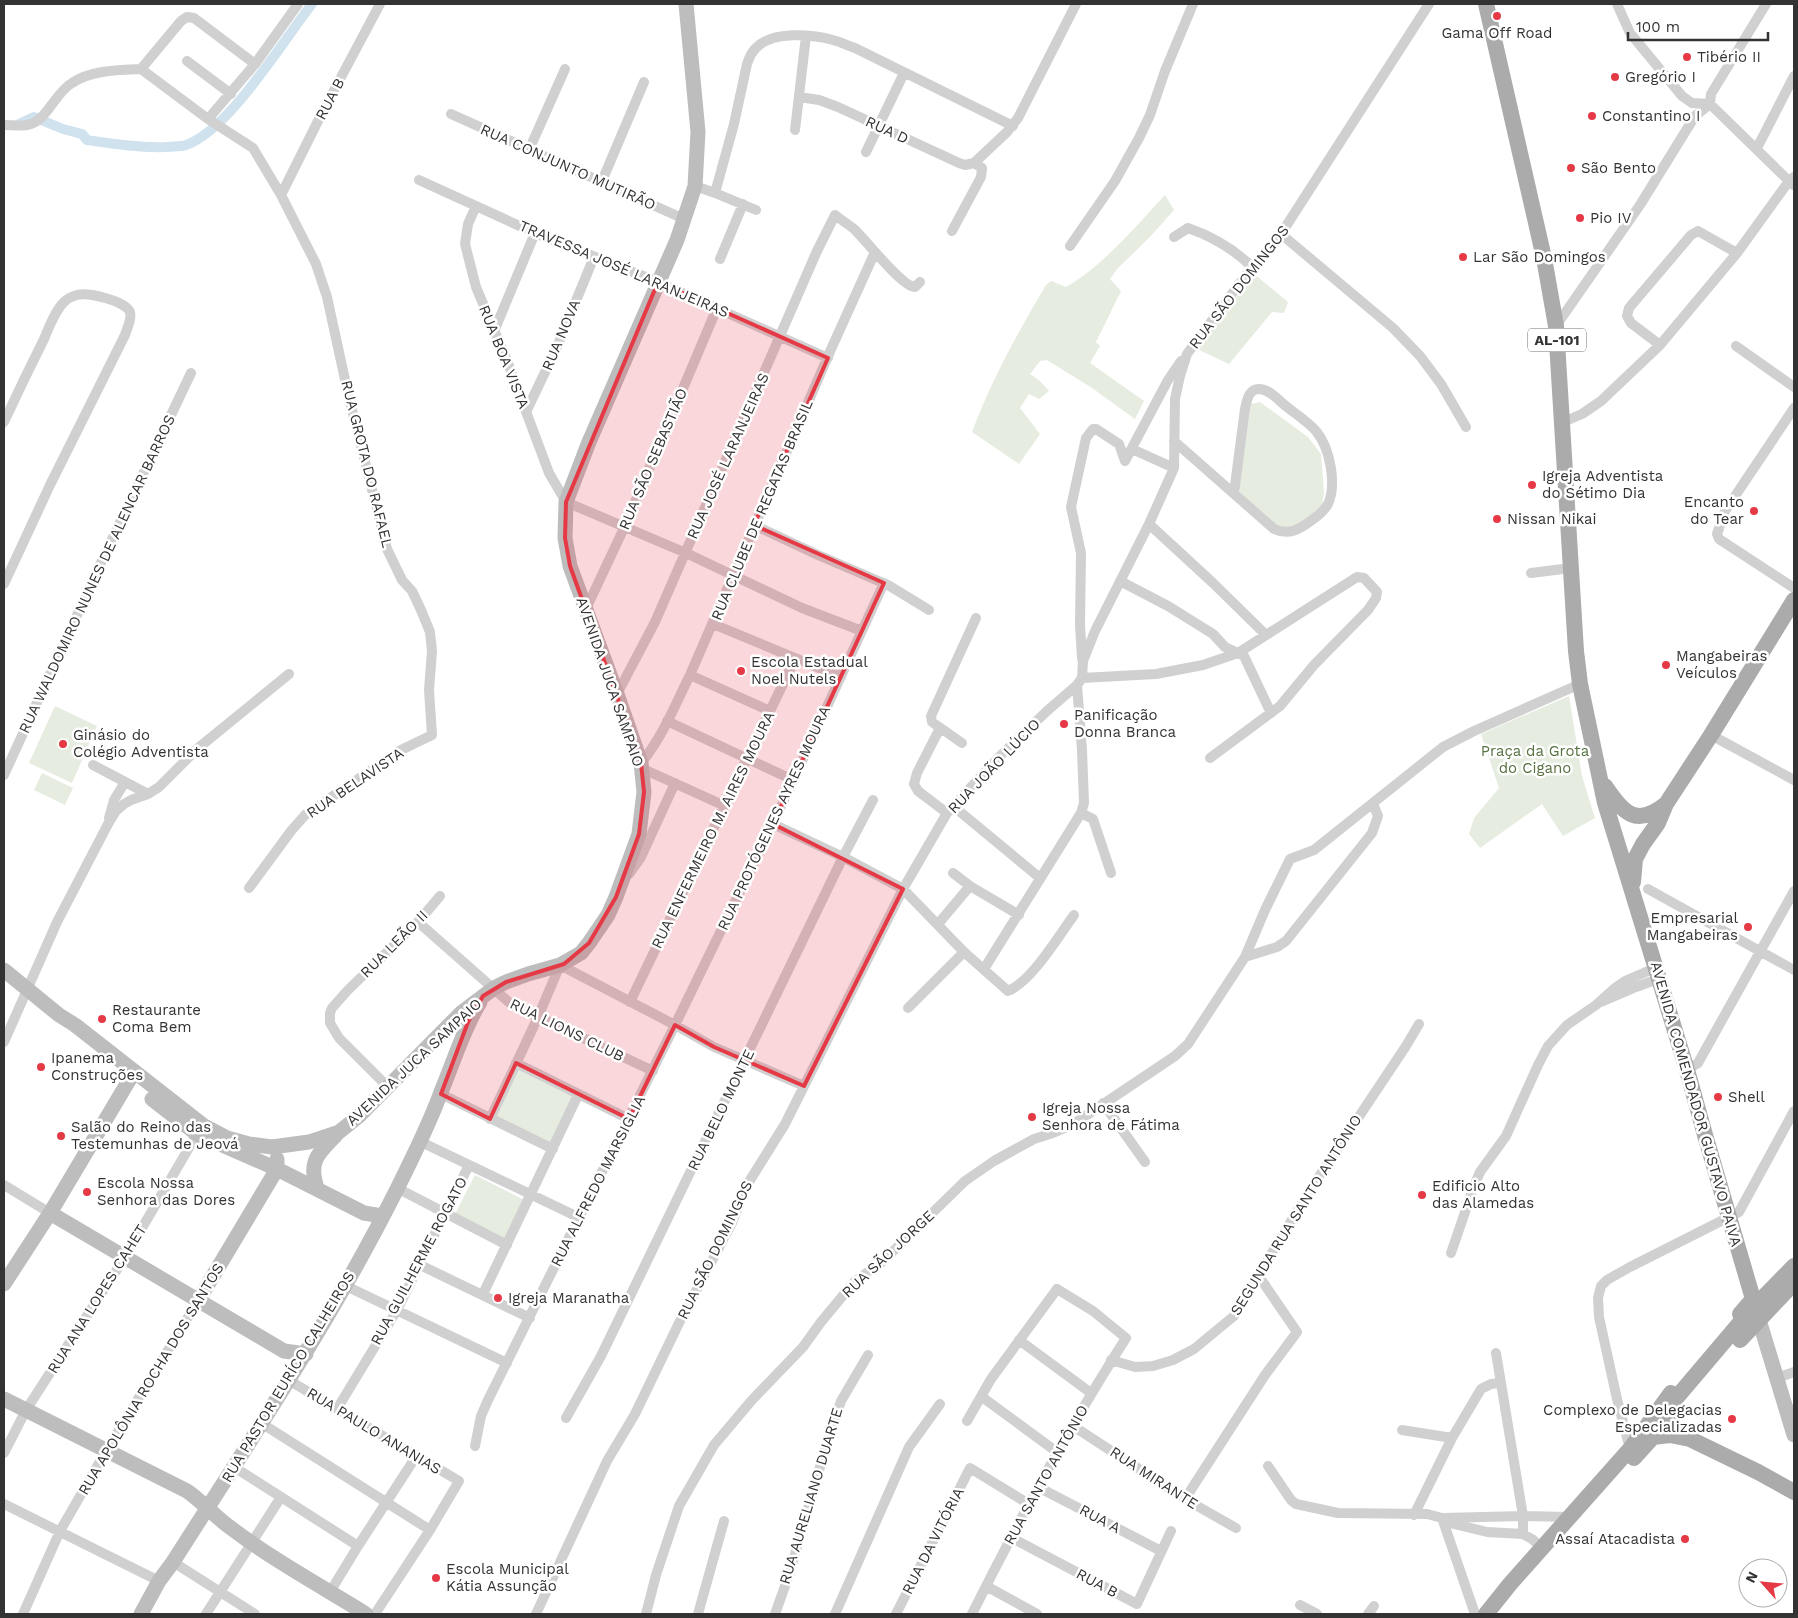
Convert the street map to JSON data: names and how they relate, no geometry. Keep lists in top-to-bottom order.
{
  "streets": {
    "main road": [
      "AL-101",
      "AVENIDA JUCA SAMPAIO",
      "AVENIDA COMENDADOR GUSTAVO PAIVA",
      "RUA PASTOR EURÍCO CALHEIROS",
      "RUA APOLÔNIA ROCHA DOS SANTOS"
    ],
    "street": [
      "RUA B",
      "RUA D",
      "RUA CONJUNTO MUTIRÃO",
      "TRAVESSA JOSÉ LARANJEIRAS",
      "RUA SÃO DOMINGOS",
      "RUA NOVA",
      "RUA BOA VISTA",
      "RUA JOSÉ LARANJEIRAS",
      "RUA SÃO SEBASTIÃO",
      "RUA GROTA DO RAFAEL",
      "RUA CLUBE DE REGATAS BRASIL",
      "RUA WALDOMIRO NUNES DE ALENCAR BARROS",
      "RUA JOÃO LÚCIO",
      "RUA BELAVISTA",
      "RUA PROTÓGENES AYRES MOURA",
      "RUA ENFERMEIRO M. AIRES MOURA",
      "RUA LEÃO II",
      "RUA LIONS CLUB",
      "RUA BELO MONTE",
      "RUA ALFREDO MARSIGLIA",
      "SEGUNDA RUA SANTO ANTÔNIO",
      "RUA SÃO JORGE",
      "RUA GUILHERME ROGATO",
      "RUA ANA LOPES CAHET",
      "RUA PAULO ANANIAS",
      "RUA SANTO ANTÔNIO",
      "RUA MIRANTE",
      "RUA AURELIANO DUARTE",
      "RUA A",
      "RUA DA VITÓRIA"
    ]
  },
  "crossings": [
    ["RUA B", "RUA GROTA DO RAFAEL"],
    ["RUA B", "RUA SANTO ANTÔNIO"],
    ["RUA B", "RUA A"],
    ["RUA CONJUNTO MUTIRÃO", "AVENIDA JUCA SAMPAIO"],
    ["TRAVESSA JOSÉ LARANJEIRAS", "RUA NOVA"],
    ["TRAVESSA JOSÉ LARANJEIRAS", "RUA BOA VISTA"],
    ["TRAVESSA JOSÉ LARANJEIRAS", "RUA JOSÉ LARANJEIRAS"],
    ["TRAVESSA JOSÉ LARANJEIRAS", "RUA SÃO SEBASTIÃO"],
    ["TRAVESSA JOSÉ LARANJEIRAS", "RUA CLUBE DE REGATAS BRASIL"],
    ["TRAVESSA JOSÉ LARANJEIRAS", "AVENIDA JUCA SAMPAIO"],
    ["RUA SÃO DOMINGOS", "RUA JOÃO LÚCIO"],
    ["RUA NOVA", "RUA BOA VISTA"],
    ["RUA BOA VISTA", "AVENIDA JUCA SAMPAIO"],
    ["RUA JOSÉ LARANJEIRAS", "RUA CLUBE DE REGATAS BRASIL"],
    ["RUA JOSÉ LARANJEIRAS", "AVENIDA JUCA SAMPAIO"],
    ["RUA SÃO SEBASTIÃO", "AVENIDA JUCA SAMPAIO"],
    ["RUA GROTA DO RAFAEL", "RUA BELAVISTA"],
    ["RUA CLUBE DE REGATAS BRASIL", "AVENIDA JUCA SAMPAIO"],
    ["AVENIDA JUCA SAMPAIO", "RUA LEÃO II"],
    ["AVENIDA JUCA SAMPAIO", "RUA LIONS CLUB"],
    ["AVENIDA JUCA SAMPAIO", "RUA ANA LOPES CAHET"],
    ["AVENIDA JUCA SAMPAIO", "RUA PASTOR EURÍCO CALHEIROS"],
    ["AVENIDA JUCA SAMPAIO", "RUA APOLÔNIA ROCHA DOS SANTOS"],
    ["RUA PROTÓGENES AYRES MOURA", "RUA ALFREDO MARSIGLIA"],
    ["RUA LEÃO II", "RUA LIONS CLUB"],
    ["RUA LIONS CLUB", "RUA ALFREDO MARSIGLIA"],
    ["RUA LIONS CLUB", "RUA PASTOR EURÍCO CALHEIROS"],
    ["AVENIDA COMENDADOR GUSTAVO PAIVA", "RUA SÃO JORGE"],
    ["SEGUNDA RUA SANTO ANTÔNIO", "RUA SANTO ANTÔNIO"],
    ["RUA GUILHERME ROGATO", "RUA PAULO ANANIAS"],
    ["RUA PASTOR EURÍCO CALHEIROS", "RUA PAULO ANANIAS"],
    ["RUA SANTO ANTÔNIO", "RUA MIRANTE"],
    ["RUA SANTO ANTÔNIO", "RUA A"],
    ["RUA SANTO ANTÔNIO", "RUA DA VITÓRIA"]
  ],
  "parks": ["Praça da Grota do Cigano"],
  "places": [
    "Gama Off Road",
    "Tibério II",
    "Gregório I",
    "Constantino I",
    "São Bento",
    "Pio IV",
    "Lar São Domingos",
    "Igreja Adventista do Sétimo Dia",
    "Encanto do Tear",
    "Nissan Nikai",
    "Mangabeiras Veículos",
    "Escola Estadual Noel Nutels",
    "Panificação Donna Branca",
    "Ginásio do Colégio Adventista",
    "Empresarial Mangabeiras",
    "Restaurante Coma Bem",
    "Ipanema Construções",
    "Shell",
    "Igreja Nossa Senhora de Fátima",
    "Salão do Reino das Testemunhas de Jeová",
    "Escola Nossa Senhora das Dores",
    "Edificio Alto das Alamedas",
    "Igreja Maranatha",
    "Complexo de Delegacias Especializadas",
    "Assaí Atacadista",
    "Escola Municipal Kátia Assunção"
  ],
  "scale_bar": "100 m",
  "north": "top left"
}
